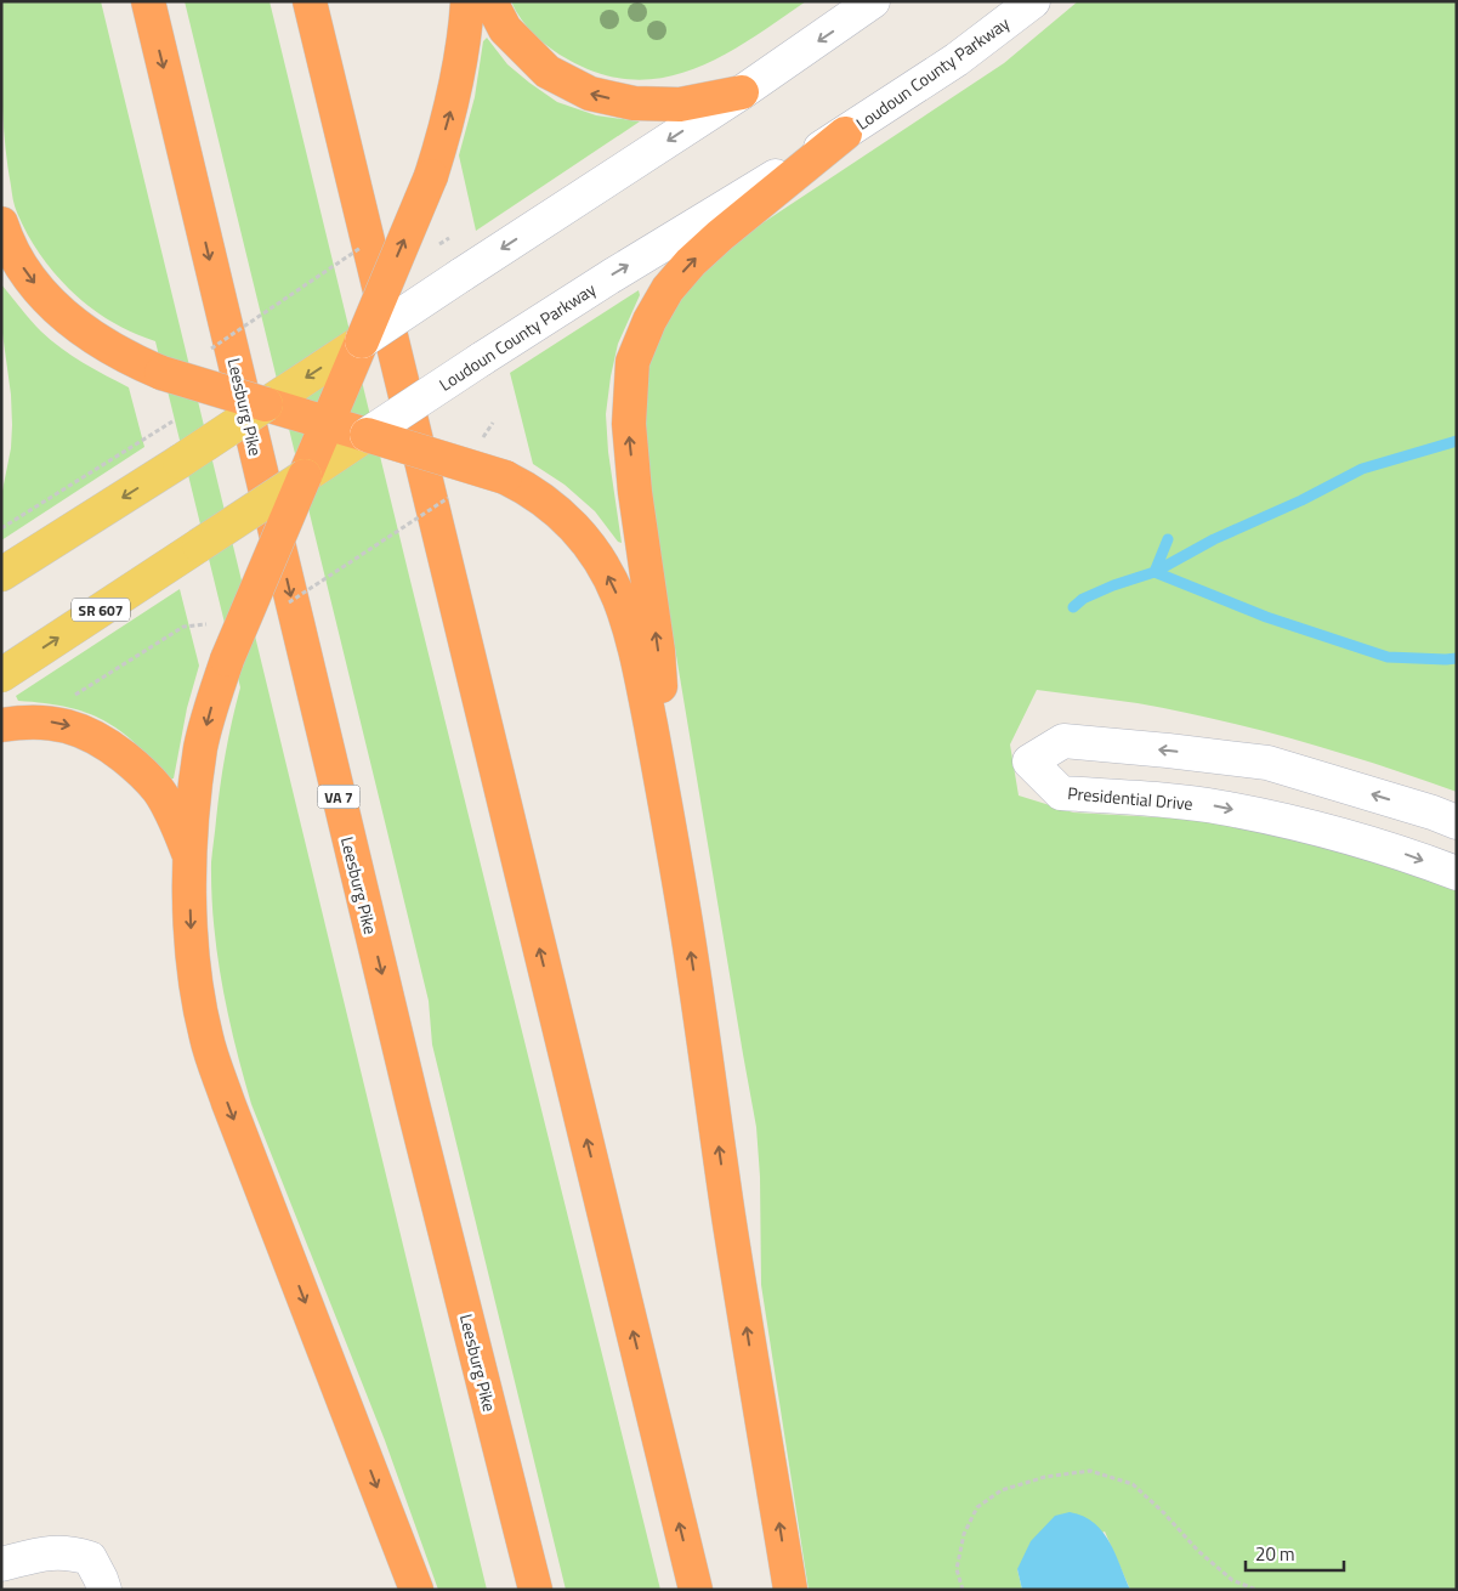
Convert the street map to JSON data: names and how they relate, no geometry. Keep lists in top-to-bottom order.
{
  "streets": {
    "highway": ["Leesburg Pike", "VA 7"],
    "main road": ["Loudoun County Parkway", "SR 607", "Presidential Drive"]
  },
  "scale_bar": "20 m"
}
